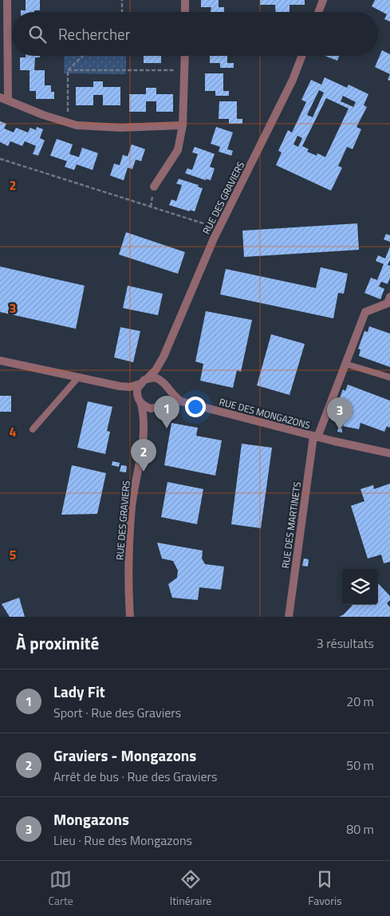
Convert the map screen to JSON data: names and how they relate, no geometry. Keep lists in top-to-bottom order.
{
  "streets": {
    "street": ["RUE DES GRAVIERS", "RUE DES MONGAZONS", "RUE DES MARTINETS"]
  },
  "crossings": [
    ["RUE DES GRAVIERS", "RUE DES MONGAZONS"],
    ["RUE DES MONGAZONS", "RUE DES MARTINETS"]
  ],
  "page": {
    "search": "Rechercher",
    "pins": ["1", "3", "2"],
    "heading": ["À proximité", "3 résultats"],
    "list": [
      {
        "mark": "1",
        "name": "Lady Fit",
        "note": "Sport · Rue des Graviers",
        "value": "20 m"
      },
      {
        "mark": "2",
        "name": "Graviers - Mongazons",
        "note": "Arrêt de bus · Rue des Graviers",
        "value": "50 m"
      },
      {
        "mark": "3",
        "name": "Mongazons",
        "note": "Lieu · Rue des Mongazons",
        "value": "80 m"
      }
    ],
    "nav": ["Carte", "Itinéraire", "Favoris"]
  },
  "grid": {
    "rows": [
      "2",
      "3",
      "4",
      "5"
    ]
  }
}
